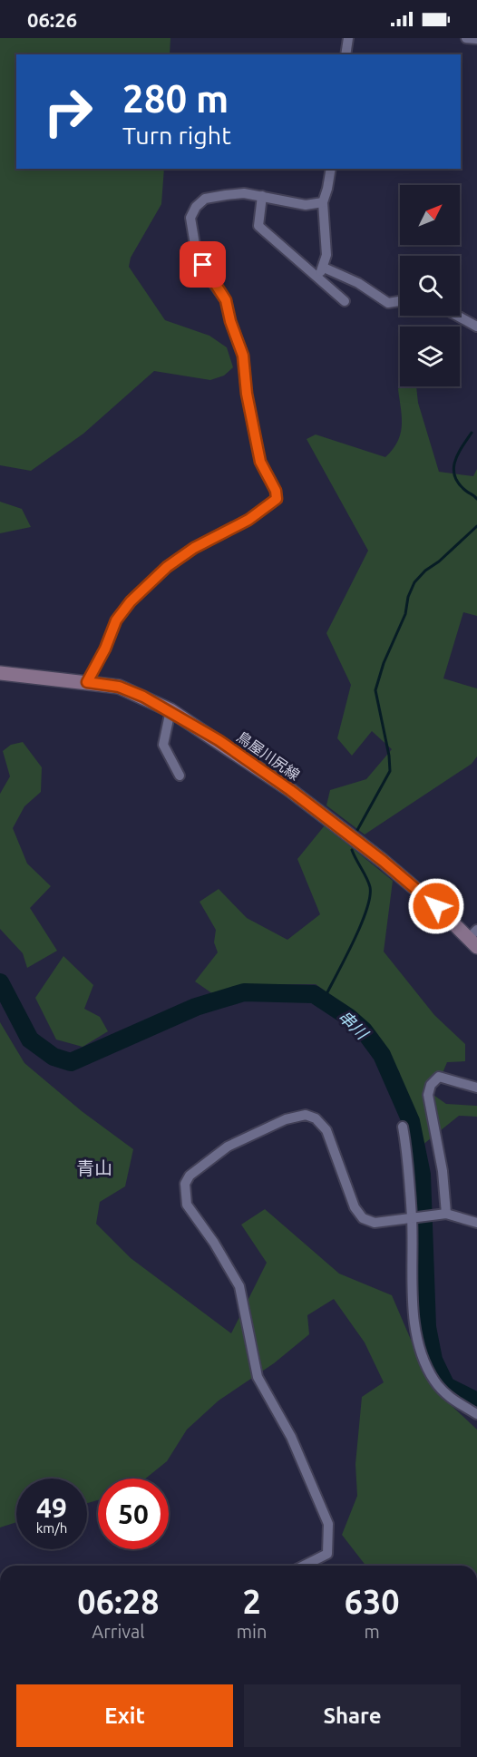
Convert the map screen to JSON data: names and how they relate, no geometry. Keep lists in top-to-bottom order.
{
  "streets": {
    "main road": ["鳥屋川尻線"]
  },
  "districts": ["青山"],
  "water": ["串川"],
  "north": "top right",
  "page": {
    "status": "06:26",
    "turn": ["280 m", "Turn right"],
    "speed": "49 km/h",
    "limit": "50",
    "eta": [
      "06:28",
      "Arrival",
      "2",
      "min",
      "630",
      "m"
    ],
    "buttons": ["Exit", "Share"]
  }
}
